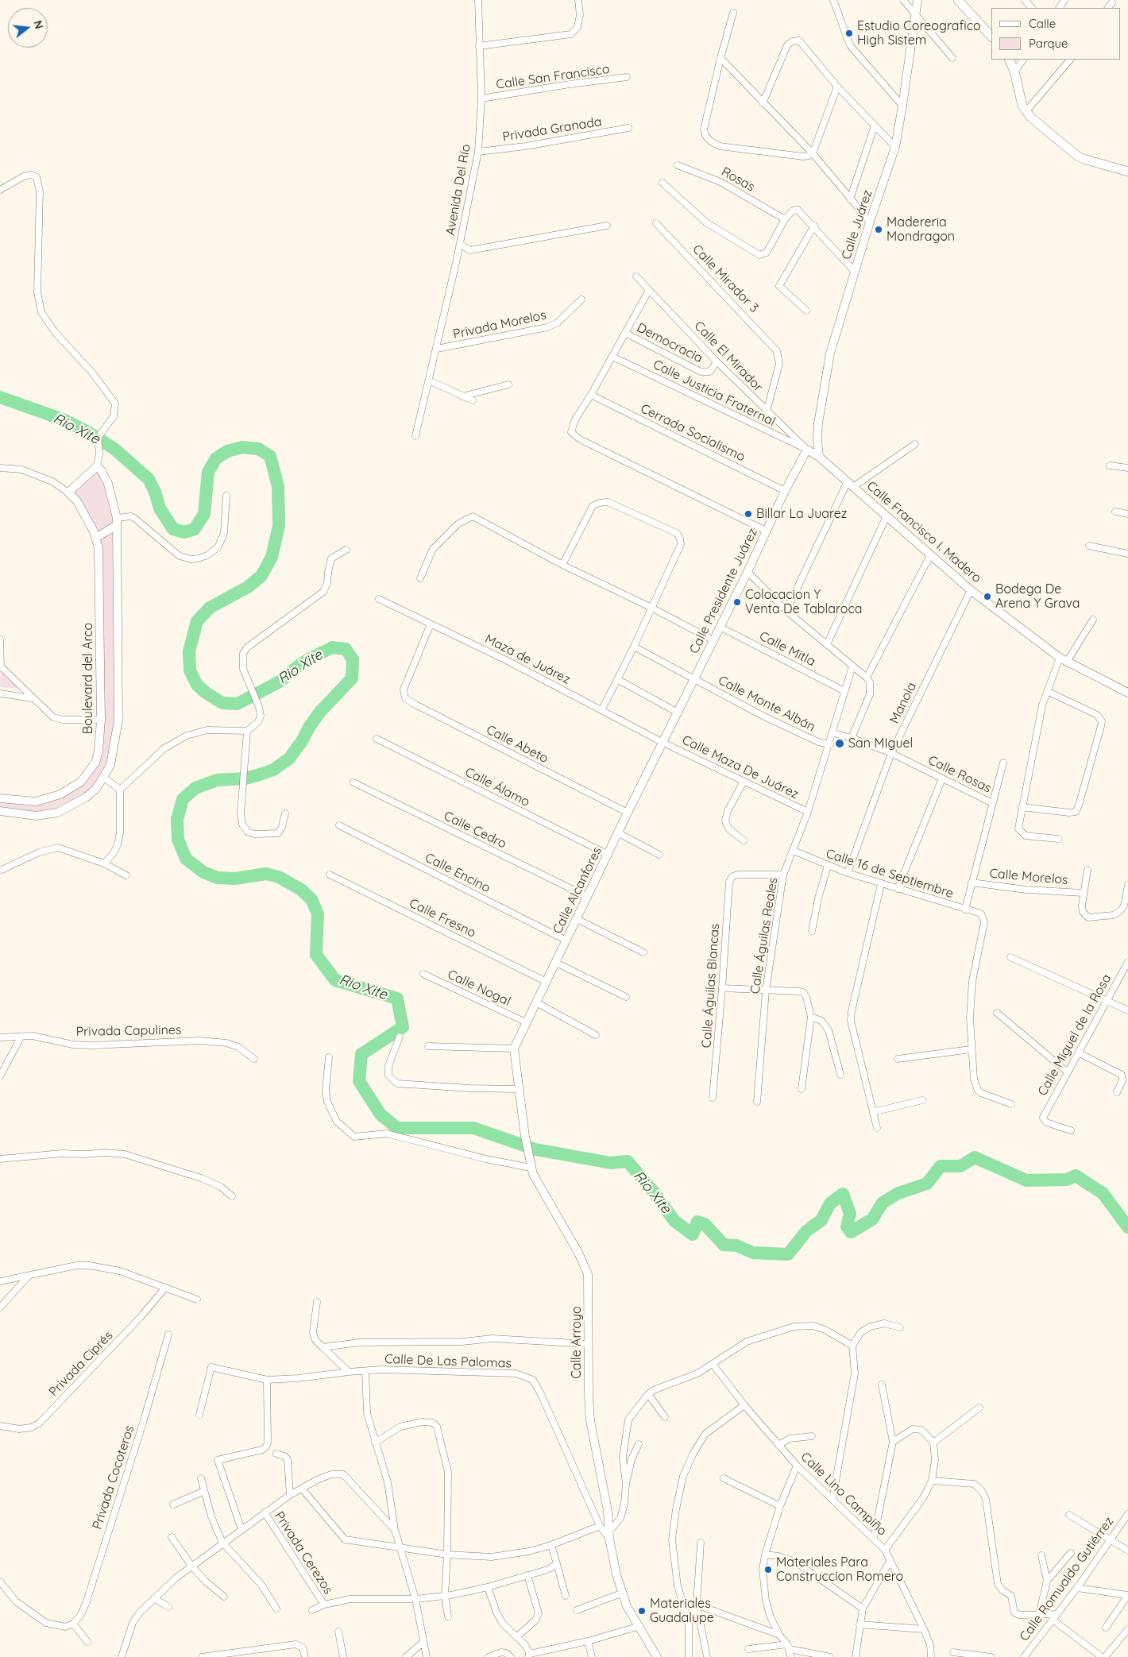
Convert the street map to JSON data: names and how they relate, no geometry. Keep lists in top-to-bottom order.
{
  "streets": {
    "street": [
      "Calle San Francisco",
      "Privada Granada",
      "Rosas",
      "Avenida Del Río",
      "Calle Juárez",
      "Calle Mirador 3",
      "Privada Morelos",
      "Democracia",
      "Calle El Mirador",
      "Calle Justicia Fraternal",
      "Cerrada Socialismo",
      "Calle Francisco I. Madero",
      "Calle Presidente Juárez",
      "Calle Mitla",
      "Maza de Juárez",
      "Boulevard del Arco",
      "Manola",
      "Calle Monte Albán",
      "Calle Abeto",
      "Calle Maza De Juárez",
      "Calle Rosas",
      "Calle Álamo",
      "Calle Cedro",
      "Calle Encino",
      "Calle 16 de Septiembre",
      "Calle Morelos",
      "Calle Alcanfores",
      "Calle Fresno",
      "Calle Águilas Reales",
      "Calle Águilas Blancas",
      "Calle Nogal",
      "Privada Capulines",
      "Calle Miguel de la Rosa",
      "Calle Arroyo",
      "Calle De Las Palomas",
      "Privada Ciprés",
      "Privada Cocoteros",
      "Calle Lino Campiño",
      "Privada Cerezos",
      "Calle Romualdo Gutiérrez"
    ]
  },
  "crossings": [
    ["Calle San Francisco", "Avenida Del Río"],
    ["Privada Granada", "Avenida Del Río"],
    ["Avenida Del Río", "Privada Morelos"],
    ["Calle Juárez", "Calle Francisco I. Madero"],
    ["Calle Mirador 3", "Calle El Mirador"],
    ["Democracia", "Calle El Mirador"],
    ["Calle El Mirador", "Calle Justicia Fraternal"],
    ["Calle El Mirador", "Calle Francisco I. Madero"],
    ["Calle El Mirador", "Calle Presidente Juárez"],
    ["Calle Justicia Fraternal", "Calle Francisco I. Madero"],
    ["Calle Justicia Fraternal", "Calle Presidente Juárez"],
    ["Cerrada Socialismo", "Calle Presidente Juárez"],
    ["Calle Francisco I. Madero", "Calle Presidente Juárez"],
    ["Calle Francisco I. Madero", "Manola"],
    ["Calle Presidente Juárez", "Calle Mitla"],
    ["Calle Presidente Juárez", "Maza de Juárez"],
    ["Calle Presidente Juárez", "Calle Monte Albán"],
    ["Calle Presidente Juárez", "Calle Maza De Juárez"],
    ["Calle Presidente Juárez", "Calle Alcanfores"],
    ["Calle Mitla", "Calle Águilas Reales"],
    ["Maza de Juárez", "Calle Abeto"],
    ["Maza de Juárez", "Calle Maza De Juárez"],
    ["Maza de Juárez", "Calle Alcanfores"],
    ["Manola", "Calle Rosas"],
    ["Manola", "Calle 16 de Septiembre"],
    ["Calle Monte Albán", "Calle Águilas Reales"],
    ["Calle Abeto", "Calle Alcanfores"],
    ["Calle Maza De Juárez", "Calle Alcanfores"],
    ["Calle Maza De Juárez", "Calle Águilas Reales"],
    ["Calle Álamo", "Calle Alcanfores"],
    ["Calle Cedro", "Calle Alcanfores"],
    ["Calle Encino", "Calle Alcanfores"],
    ["Calle 16 de Septiembre", "Calle Águilas Reales"],
    ["Calle Alcanfores", "Calle Fresno"],
    ["Calle Alcanfores", "Calle Nogal"],
    ["Calle Alcanfores", "Calle Arroyo"],
    ["Calle Águilas Reales", "Calle Águilas Blancas"],
    ["Calle Arroyo", "Calle De Las Palomas"]
  ],
  "water": ["Rio Xite"],
  "places": [
    "Estudio Coreografico High Sistem",
    "Madereria Mondragon",
    "Billar La Juarez",
    "Bodega De Arena Y Grava",
    "Colocacion Y Venta De Tablaroca",
    "San MIguel",
    "Materiales Para Construccion Romero",
    "Materiales Guadalupe"
  ],
  "legend": ["Calle", "Parque"],
  "north": "right"
}
